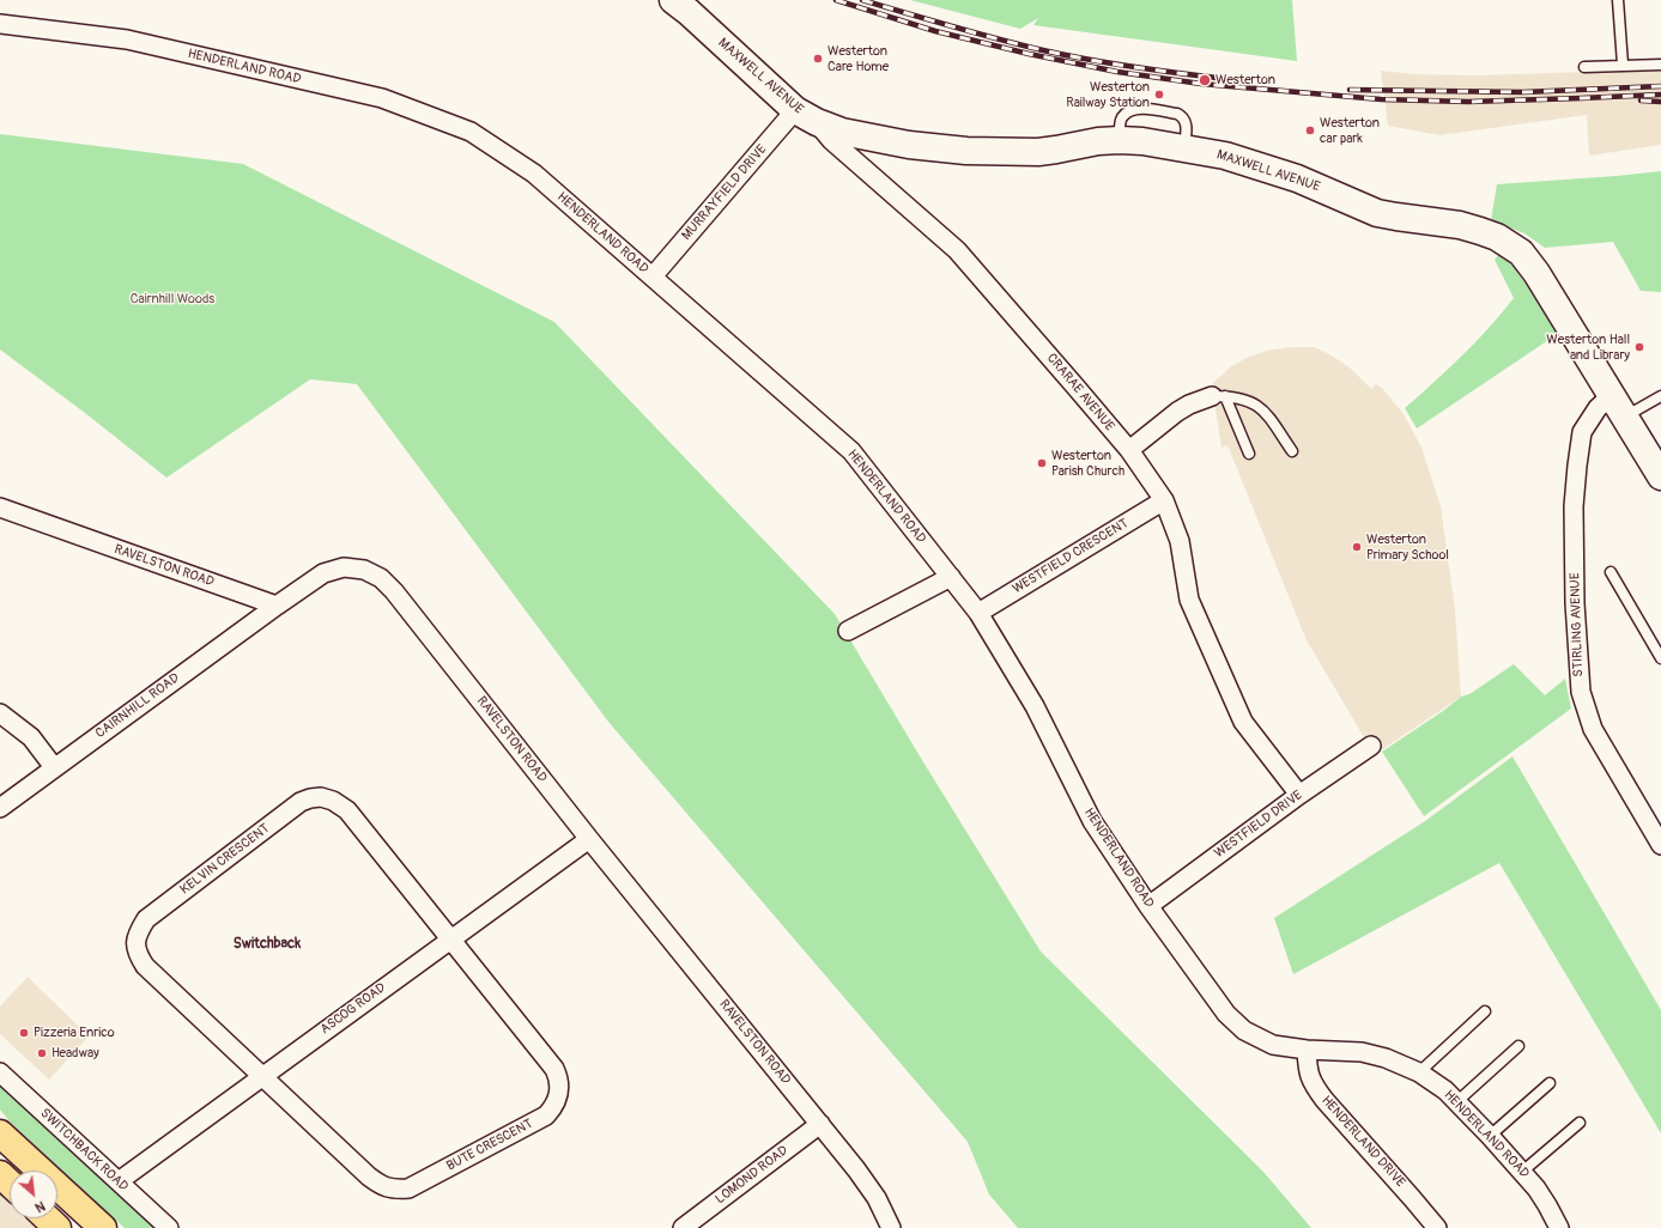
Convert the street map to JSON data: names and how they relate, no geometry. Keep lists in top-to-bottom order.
{
  "streets": {
    "street": [
      "HENDERLAND ROAD",
      "MAXWELL AVENUE",
      "MURRAYFIELD DRIVE",
      "CRARAE AVENUE",
      "WESTFIELD CRESCENT",
      "RAVELSTON ROAD",
      "STIRLING AVENUE",
      "CAIRNHILL ROAD",
      "WESTFIELD DRIVE",
      "KELVIN CRESCENT",
      "ASCOG ROAD",
      "HENDERLAND DRIVE",
      "BUTE CRESCENT",
      "SWITCHBACK ROAD",
      "LOMOND ROAD"
    ]
  },
  "crossings": [
    ["HENDERLAND ROAD", "MURRAYFIELD DRIVE"],
    ["HENDERLAND ROAD", "WESTFIELD CRESCENT"],
    ["HENDERLAND ROAD", "WESTFIELD DRIVE"],
    ["HENDERLAND ROAD", "HENDERLAND DRIVE"],
    ["MAXWELL AVENUE", "MURRAYFIELD DRIVE"],
    ["MAXWELL AVENUE", "CRARAE AVENUE"],
    ["MAXWELL AVENUE", "STIRLING AVENUE"],
    ["MURRAYFIELD DRIVE", "CRARAE AVENUE"],
    ["CRARAE AVENUE", "WESTFIELD CRESCENT"],
    ["CRARAE AVENUE", "WESTFIELD DRIVE"],
    ["RAVELSTON ROAD", "CAIRNHILL ROAD"],
    ["RAVELSTON ROAD", "ASCOG ROAD"],
    ["RAVELSTON ROAD", "LOMOND ROAD"],
    ["KELVIN CRESCENT", "ASCOG ROAD"],
    ["KELVIN CRESCENT", "BUTE CRESCENT"],
    ["ASCOG ROAD", "BUTE CRESCENT"],
    ["ASCOG ROAD", "SWITCHBACK ROAD"]
  ],
  "districts": ["Switchback"],
  "parks": ["Cairnhill Woods"],
  "places": [
    "Westerton Care Home",
    "Westerton",
    "Westerton Railway Station",
    "Westerton car park",
    "Westerton Hall and Library",
    "Westerton Parish Church",
    "Westerton Primary School",
    "Pizzeria Enrico",
    "Headway"
  ],
  "north": "bottom right"
}
